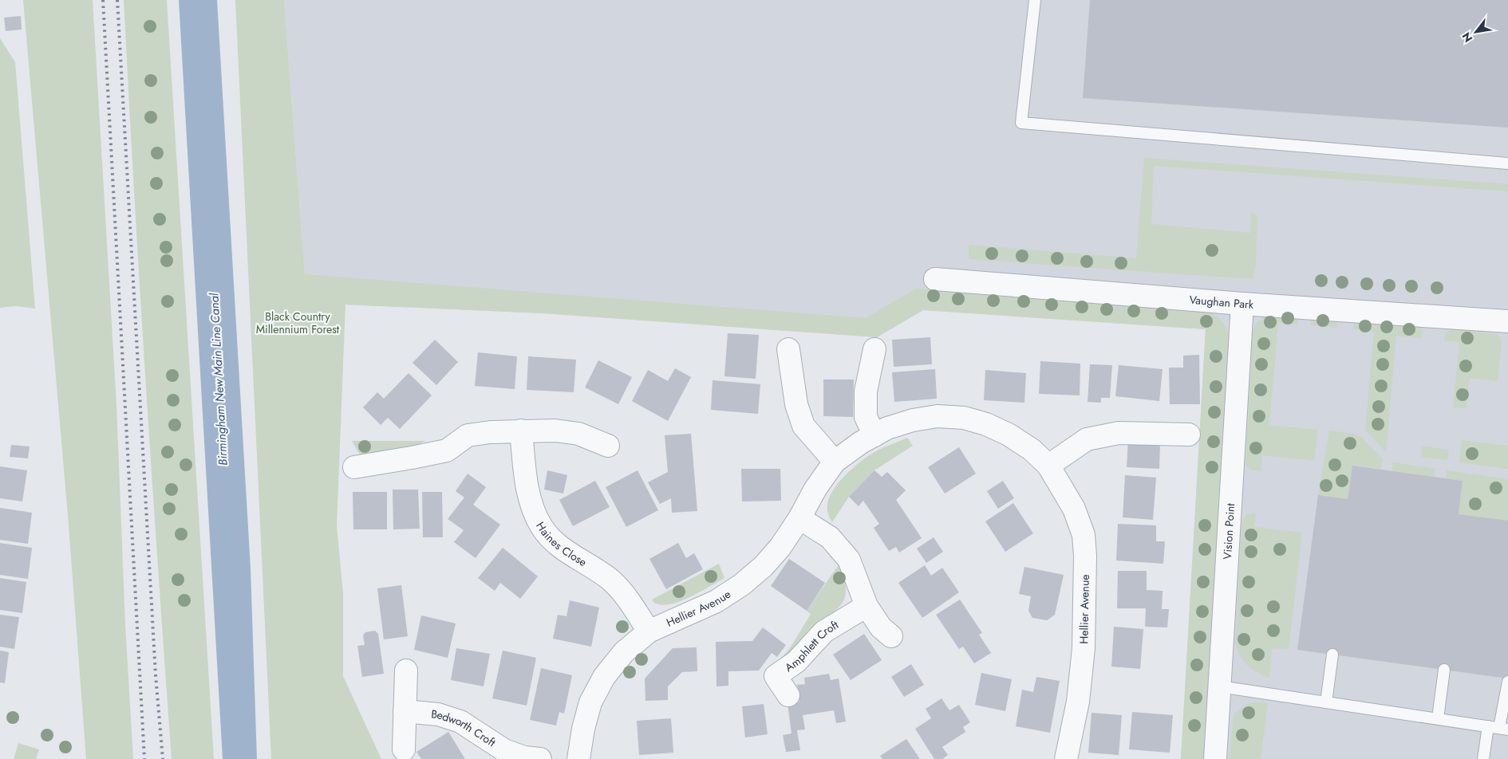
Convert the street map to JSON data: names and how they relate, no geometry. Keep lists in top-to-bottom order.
{
  "streets": {
    "street": [
      "Vaughan Park",
      "Vision Point",
      "Haines Close",
      "Hellier Avenue",
      "Amphlett Croft",
      "Bedworth Croft"
    ]
  },
  "crossings": [
    ["Vaughan Park", "Vision Point"],
    ["Haines Close", "Hellier Avenue"]
  ],
  "water": ["Birmingham New Main Line Canal"],
  "parks": ["Black Country Millennium Forest"],
  "north": "bottom left"
}
